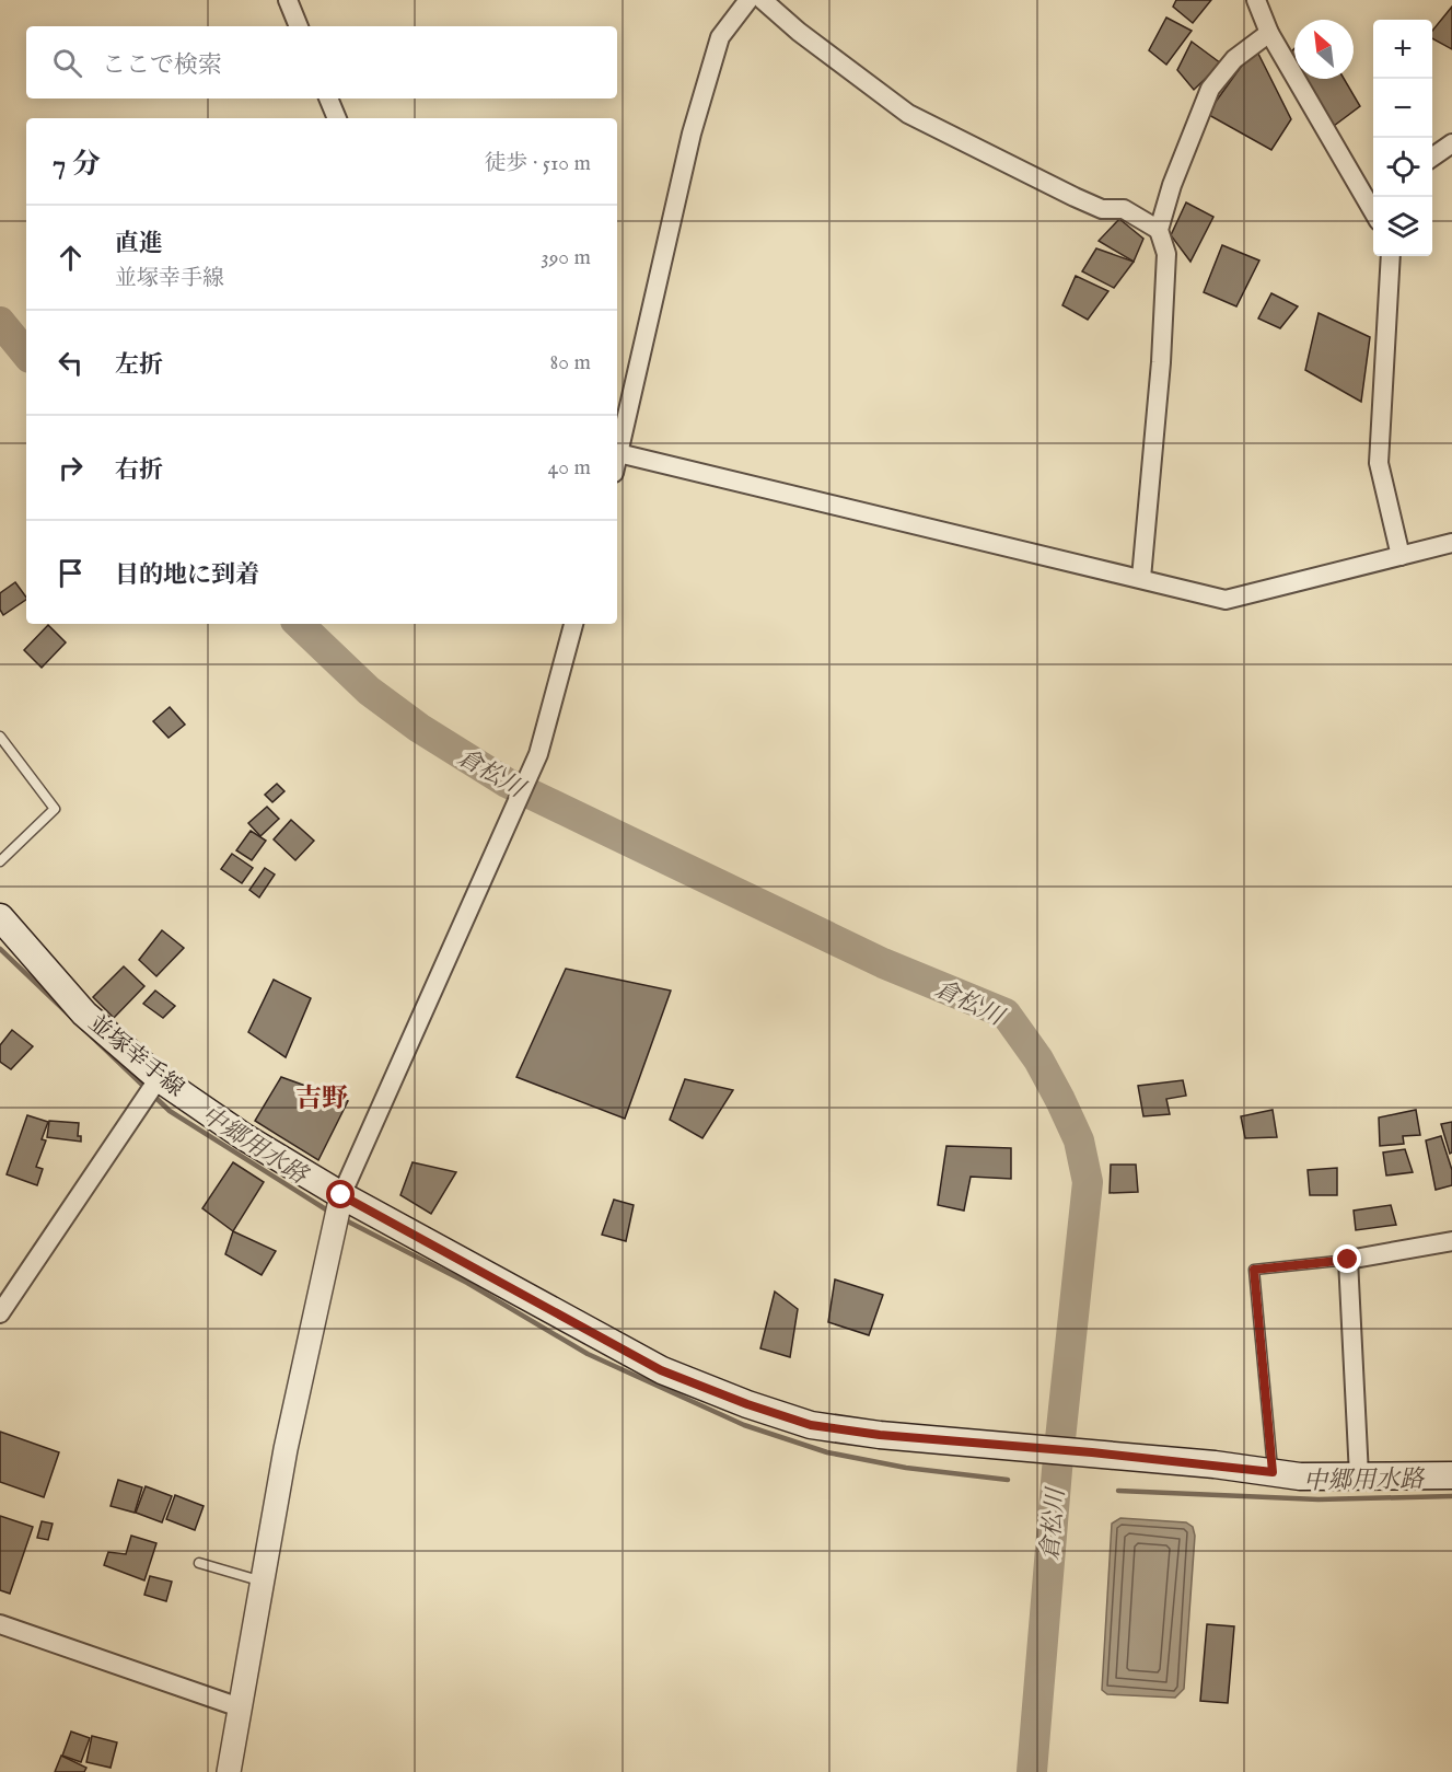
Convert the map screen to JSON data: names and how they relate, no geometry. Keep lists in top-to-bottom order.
{
  "streets": {
    "main road": ["並塚幸手線"]
  },
  "districts": ["吉野"],
  "water": ["倉松川", "中郷用水路"],
  "north": "top left",
  "page": {
    "map_buttons": ["+", "−"],
    "search": "ここで検索",
    "heading": ["7 分", "徒歩 · 510 m"],
    "list": [
      ["直進", "並塚幸手線", "390 m"],
      ["左折", "80 m"],
      ["右折", "40 m"],
      "目的地に到着"
    ]
  }
}
